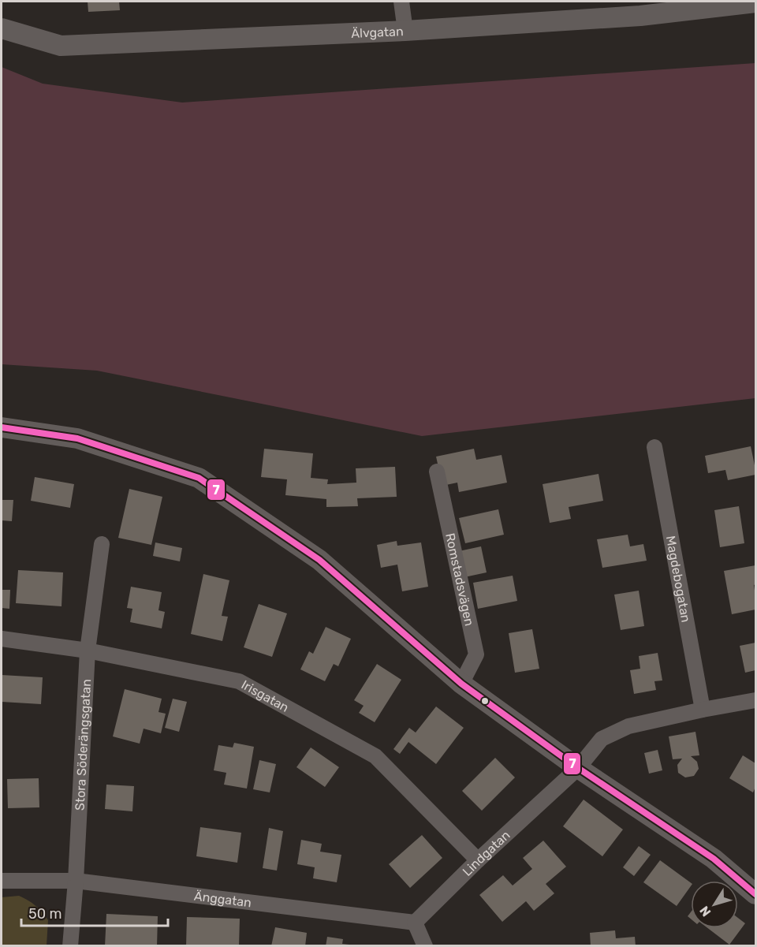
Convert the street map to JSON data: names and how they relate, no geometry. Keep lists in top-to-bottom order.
{
  "streets": {
    "street": [
      "Älvgatan",
      "Romstadsvägen",
      "Magdebogatan",
      "Irisgatan",
      "Stora Söderängsgatan",
      "Lindgatan",
      "Änggatan"
    ]
  },
  "crossings": [
    ["Magdebogatan", "Lindgatan"],
    ["Irisgatan", "Stora Söderängsgatan"],
    ["Irisgatan", "Lindgatan"],
    ["Stora Söderängsgatan", "Änggatan"],
    ["Lindgatan", "Änggatan"]
  ],
  "lines": ["transit line 7"],
  "scale_bar": "50 m",
  "north": "bottom left"
}
